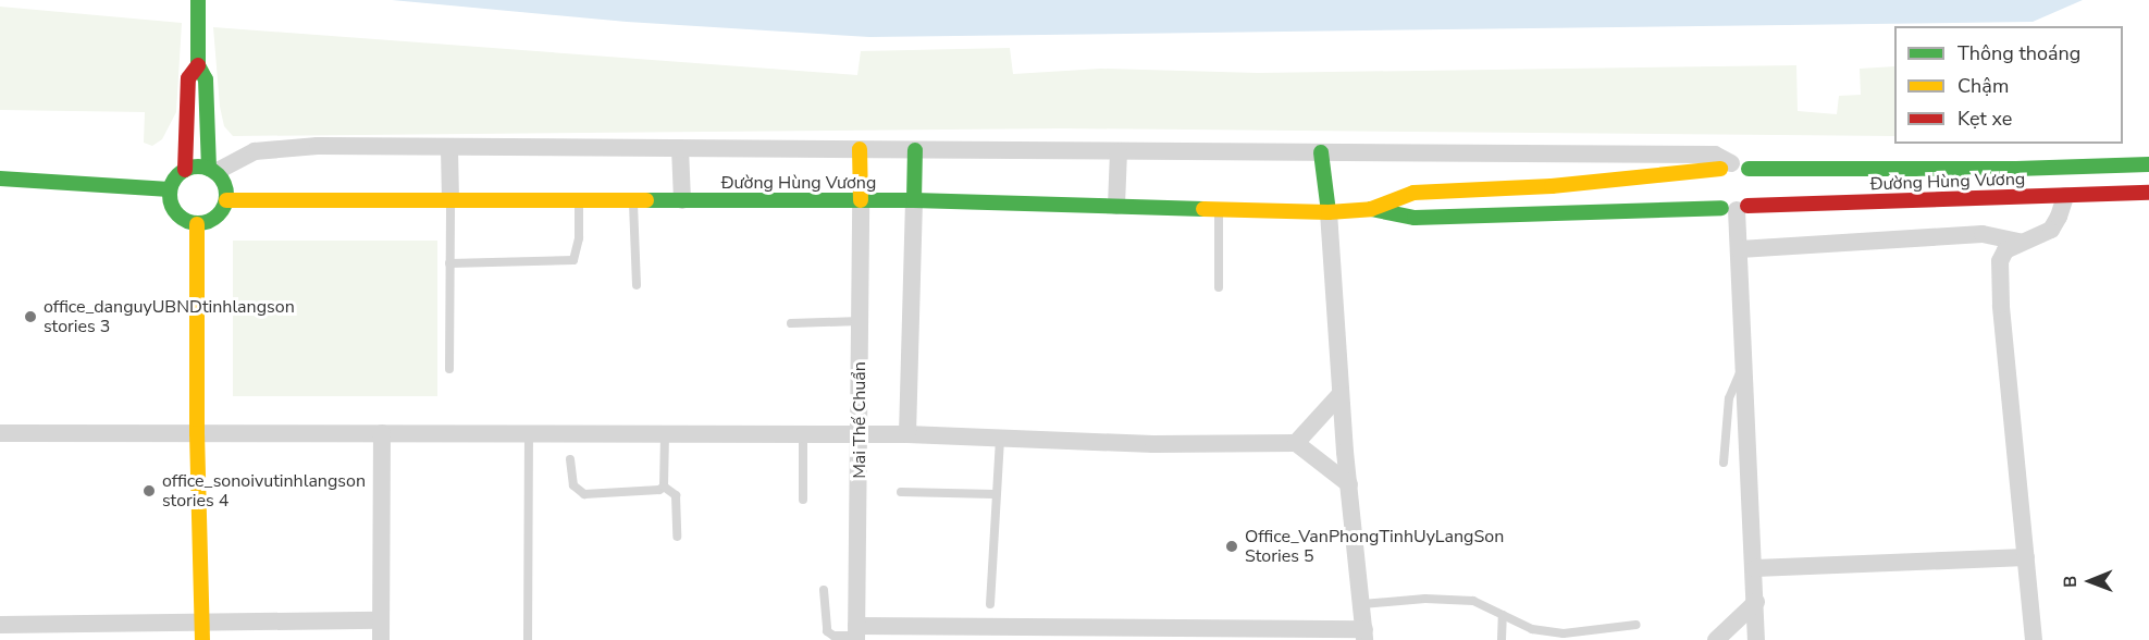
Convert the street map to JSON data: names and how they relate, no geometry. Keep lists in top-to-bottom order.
{
  "streets": {
    "main road": ["Đường Hùng Vương"],
    "street": ["Mai Thế Chuẩn"]
  },
  "crossings": [
    ["Đường Hùng Vương", "Mai Thế Chuẩn"]
  ],
  "places": ["office_danguyUBNDtinhlangson stories 3", "office_sonoivutinhlangson stories 4", "Office_VanPhongTinhUyLangSon Stories 5"],
  "legend": ["Thông thoáng", "Chậm", "Kẹt xe"],
  "north": "left"
}
